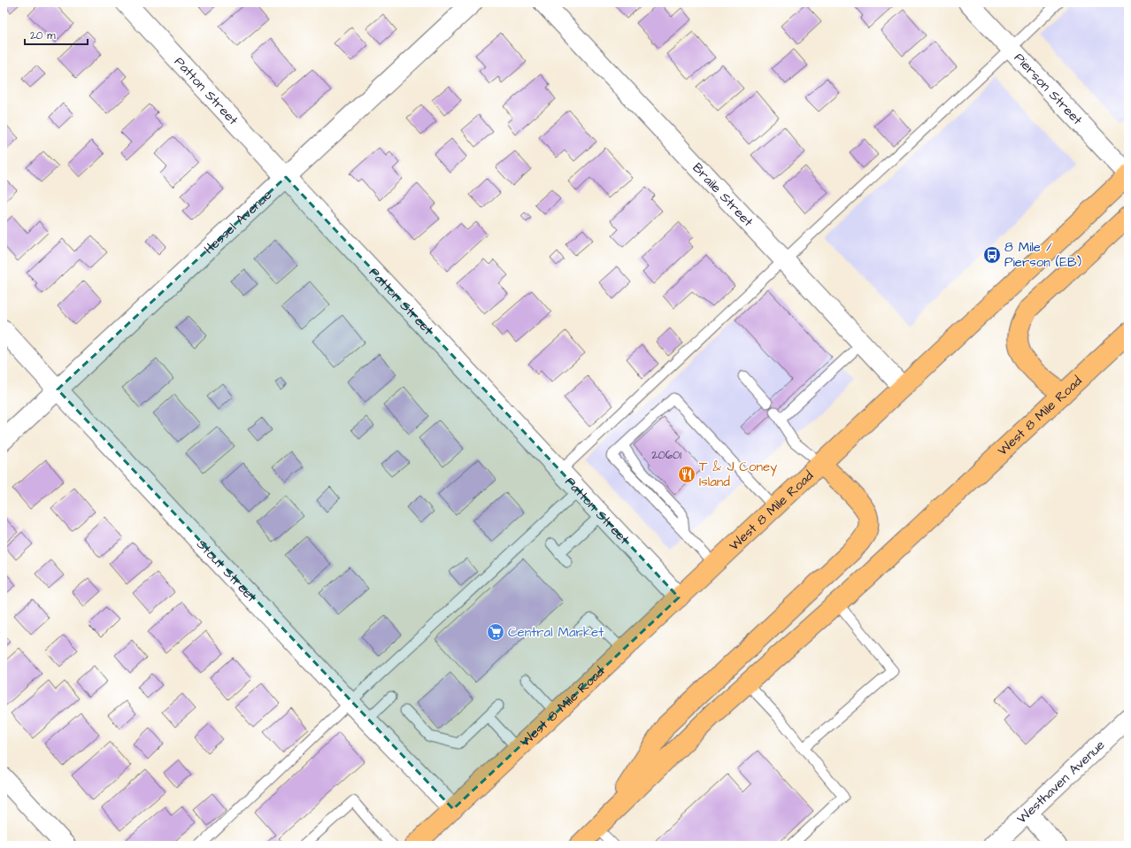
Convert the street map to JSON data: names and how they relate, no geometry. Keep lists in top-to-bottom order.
{
  "streets": {
    "highway": ["West 8 Mile Road"],
    "street": [
      "Pierson Street",
      "Patton Street",
      "Braile Street",
      "Hessel Avenue",
      "Stout Street",
      "Westhaven Avenue"
    ]
  },
  "crossings": [
    ["Pierson Street", "West 8 Mile Road"],
    ["Patton Street", "Hessel Avenue"],
    ["Patton Street", "West 8 Mile Road"],
    ["Braile Street", "West 8 Mile Road"],
    ["Hessel Avenue", "Stout Street"],
    ["West 8 Mile Road", "Stout Street"]
  ],
  "places": {
    "bus stop": ["8 Mile / Pierson (EB)"],
    "restaurant": ["T & J Coney Island"],
    "supermarket": ["Central Market"]
  },
  "house_numbers": ["20601"],
  "scale_bar": "20 m"
}
